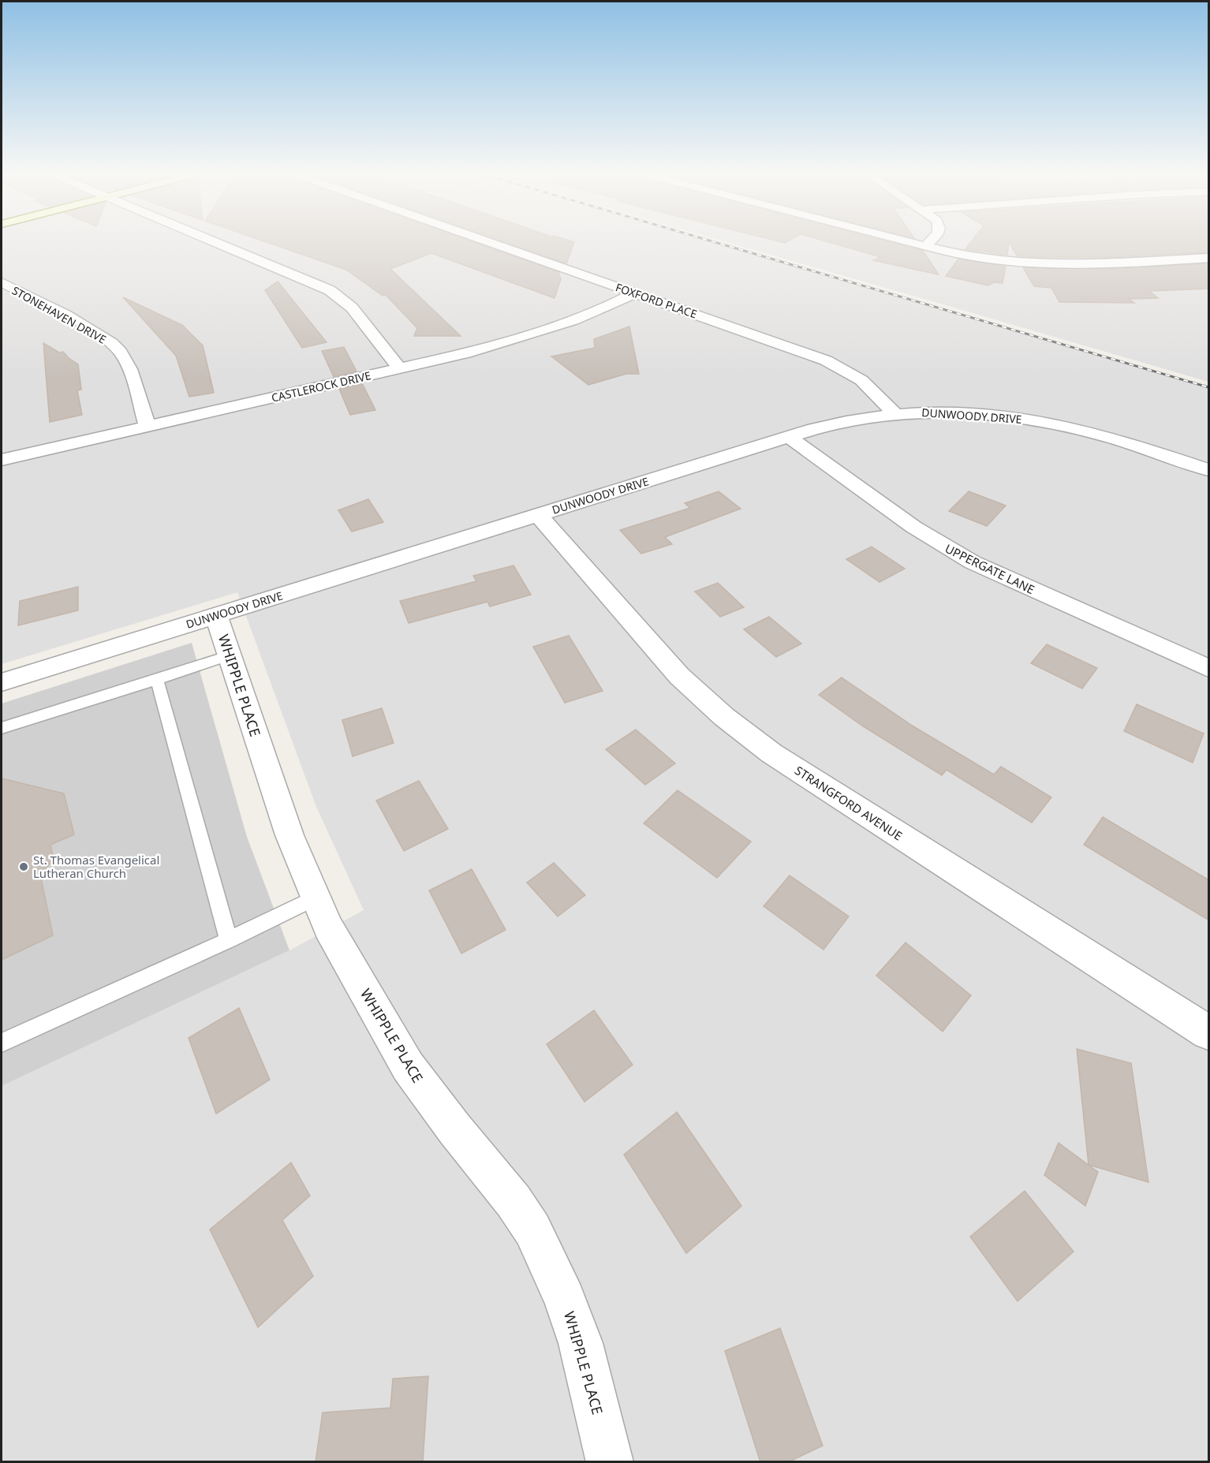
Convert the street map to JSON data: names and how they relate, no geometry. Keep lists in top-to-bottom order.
{
  "streets": {
    "street": [
      "FOXFORD PLACE",
      "STONEHAVEN DRIVE",
      "CASTLEROCK DRIVE",
      "DUNWOODY DRIVE",
      "UPPERGATE LANE",
      "WHIPPLE PLACE",
      "STRANGFORD AVENUE"
    ]
  },
  "crossings": [
    ["FOXFORD PLACE", "CASTLEROCK DRIVE"],
    ["FOXFORD PLACE", "DUNWOODY DRIVE"],
    ["STONEHAVEN DRIVE", "CASTLEROCK DRIVE"],
    ["DUNWOODY DRIVE", "UPPERGATE LANE"],
    ["DUNWOODY DRIVE", "WHIPPLE PLACE"],
    ["DUNWOODY DRIVE", "STRANGFORD AVENUE"]
  ],
  "places": ["St. Thomas Evangelical Lutheran Church"]
}
